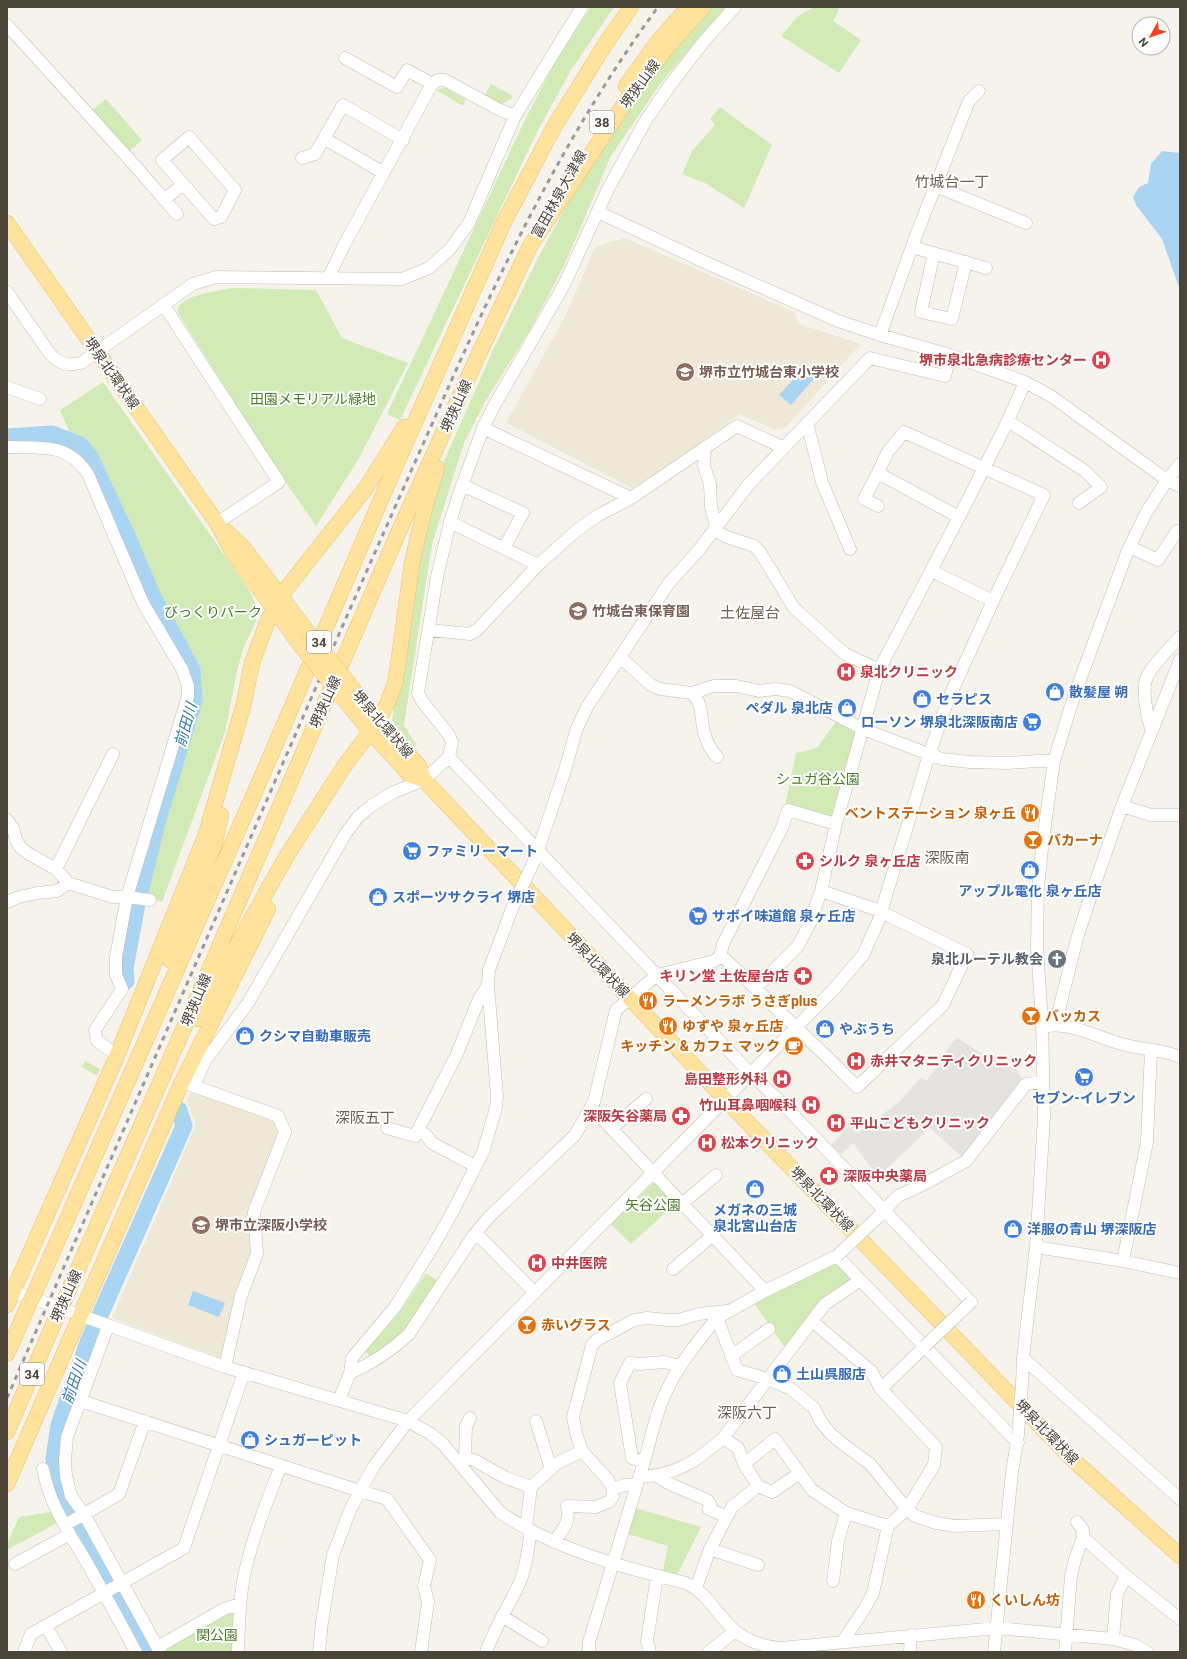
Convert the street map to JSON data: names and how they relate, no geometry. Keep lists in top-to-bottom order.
{
  "streets": {
    "main road": [
      "堺狭山線",
      "38",
      "富田林泉大津線",
      "堺泉北環状線",
      "34"
    ]
  },
  "crossings": [
    ["堺狭山線", "富田林泉大津線"]
  ],
  "districts": [
    "竹城台一丁",
    "土佐屋台",
    "深阪南",
    "深阪五丁",
    "深阪六丁"
  ],
  "water": ["前田川"],
  "parks": [
    "田園メモリアル緑地",
    "びっくりパーク",
    "シュガ谷公園",
    "矢谷公園",
    "関公園"
  ],
  "places": {
    "hospital": [
      "堺市泉北急病診療センター",
      "泉北クリニック",
      "赤井マタニティクリニック",
      "島田整形外科",
      "竹山耳鼻咽喉科",
      "平山こどもクリニック",
      "松本クリニック",
      "中井医院"
    ],
    "school or university": ["堺市立竹城台東小学校", "竹城台東保育園", "堺市立深阪小学校"],
    "shop": [
      "散髪屋 朔",
      "セラピス",
      "ペダル 泉北店",
      "アップル電化 泉ヶ丘店",
      "スポーツサクライ 堺店",
      "やぶうち",
      "クシマ自動車販売",
      "メガネの三城 泉北宮山台店",
      "洋服の青山 堺深阪店",
      "土山呉服店",
      "シュガーピット"
    ],
    "supermarket": [
      "ローソン 堺泉北深阪南店",
      "ファミリーマート",
      "サボイ味道館 泉ヶ丘店",
      "セブン-イレブン"
    ],
    "restaurant": [
      "ベントステーション 泉ヶ丘",
      "ラーメンラボ うさぎplus",
      "ゆずや 泉ヶ丘店",
      "くいしん坊"
    ],
    "bar": ["バカーナ", "バッカス", "赤いグラス"],
    "pharmacy": [
      "シルク 泉ヶ丘店",
      "キリン堂 土佐屋台店",
      "深阪矢谷薬局",
      "深阪中央薬局"
    ],
    "church": ["泉北ルーテル教会"],
    "cafe": ["キッチン & カフェ マック"]
  },
  "north": "bottom left"
}
